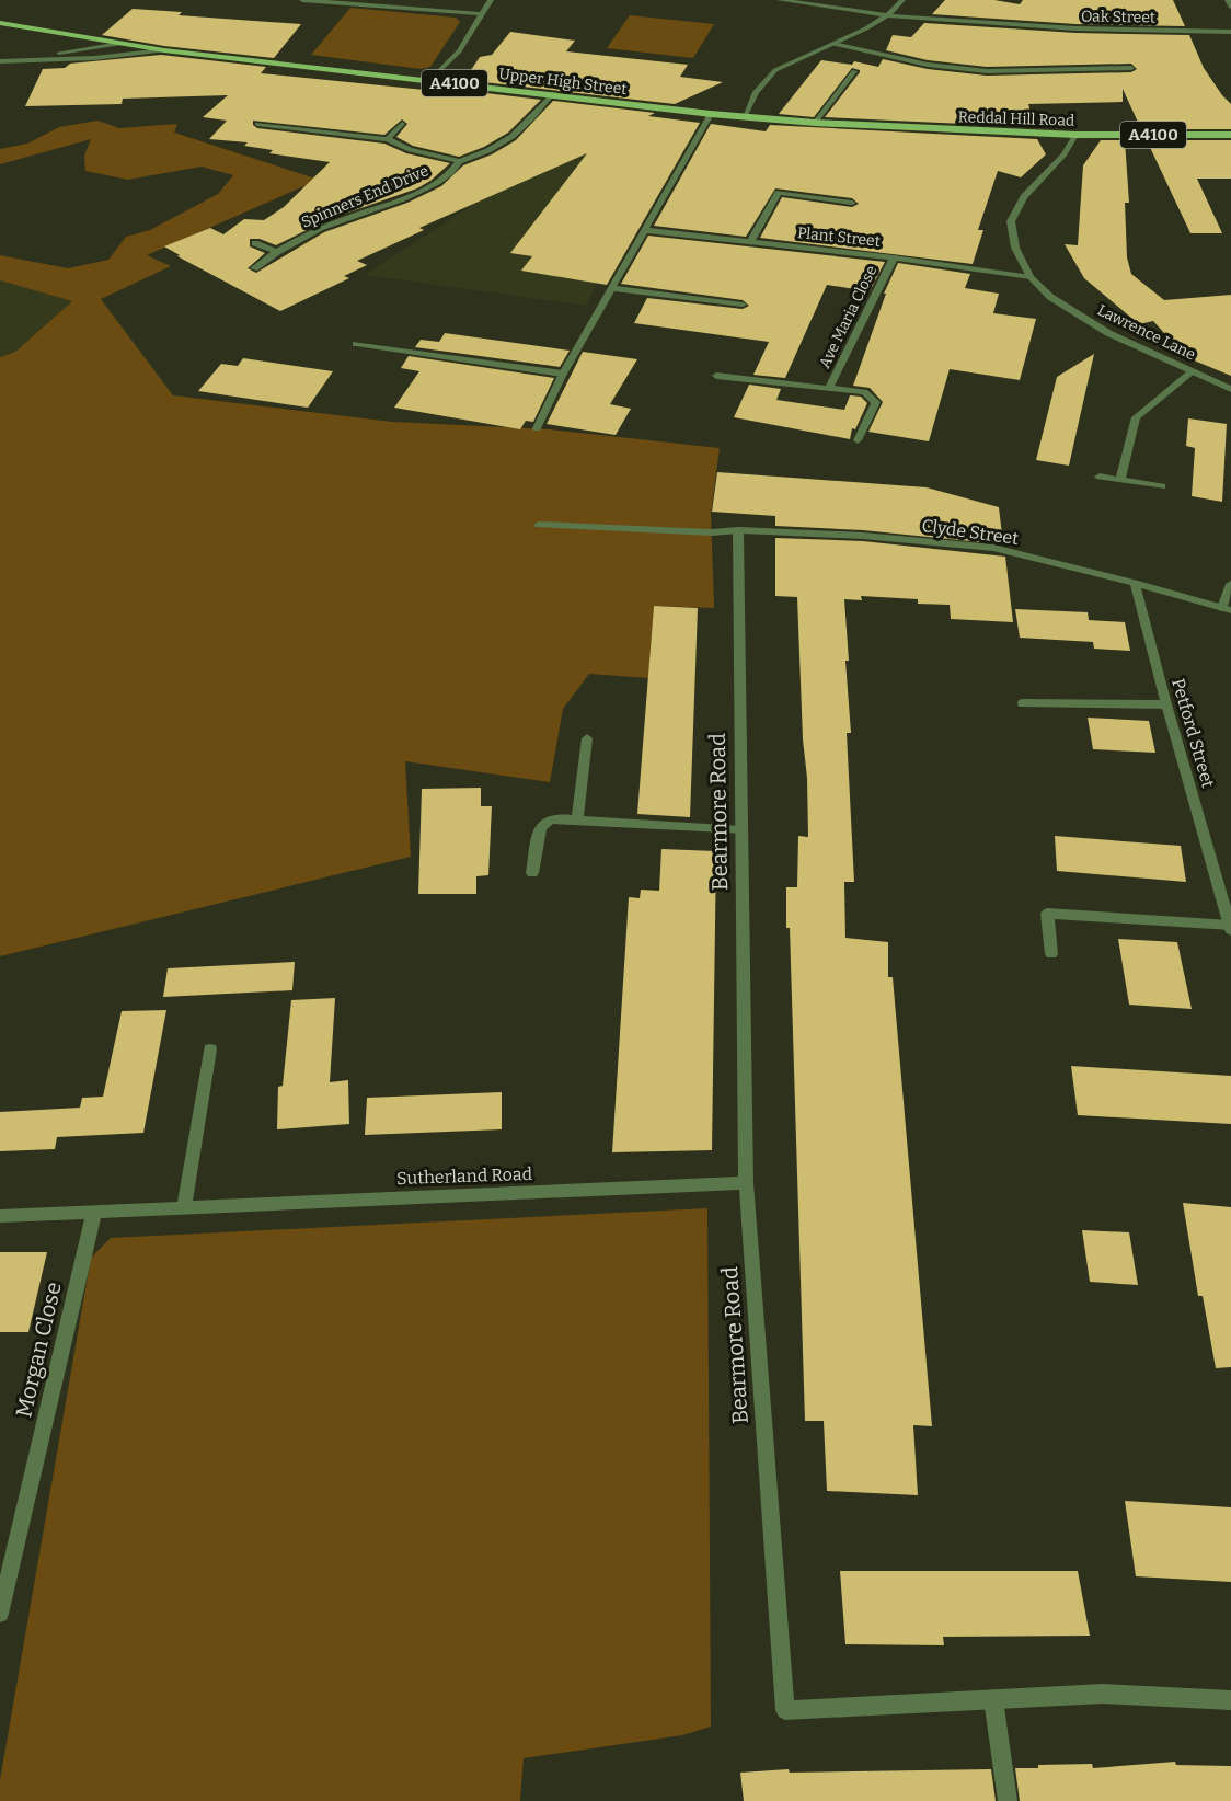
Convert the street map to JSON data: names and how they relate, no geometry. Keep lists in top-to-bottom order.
{
  "streets": {
    "main road": ["Upper High Street", "A4100", "Reddal Hill Road"],
    "street": [
      "Oak Street",
      "Spinners End Drive",
      "Plant Street",
      "Ave Maria Close",
      "Lawrence Lane",
      "Clyde Street",
      "Petford Street",
      "Bearmore Road",
      "Sutherland Road",
      "Morgan Close"
    ]
  },
  "crossings": [
    ["Upper High Street", "Reddal Hill Road"],
    ["Upper High Street", "Spinners End Drive"],
    ["Reddal Hill Road", "Lawrence Lane"],
    ["Plant Street", "Ave Maria Close"],
    ["Plant Street", "Lawrence Lane"],
    ["Clyde Street", "Petford Street"],
    ["Clyde Street", "Bearmore Road"],
    ["Bearmore Road", "Sutherland Road"],
    ["Sutherland Road", "Morgan Close"]
  ]
}
